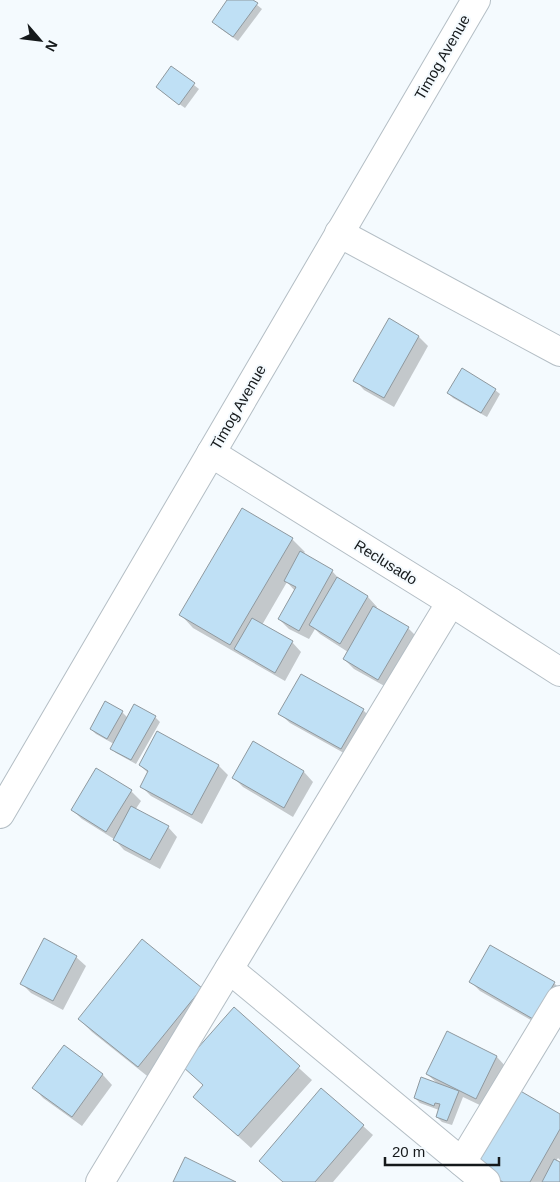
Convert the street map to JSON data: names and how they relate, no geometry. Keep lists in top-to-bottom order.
{
  "streets": {
    "street": ["Timog Avenue", "Reclusado"]
  },
  "crossings": [
    ["Timog Avenue", "Reclusado"]
  ],
  "scale_bar": "20 m",
  "north": "bottom right"
}
